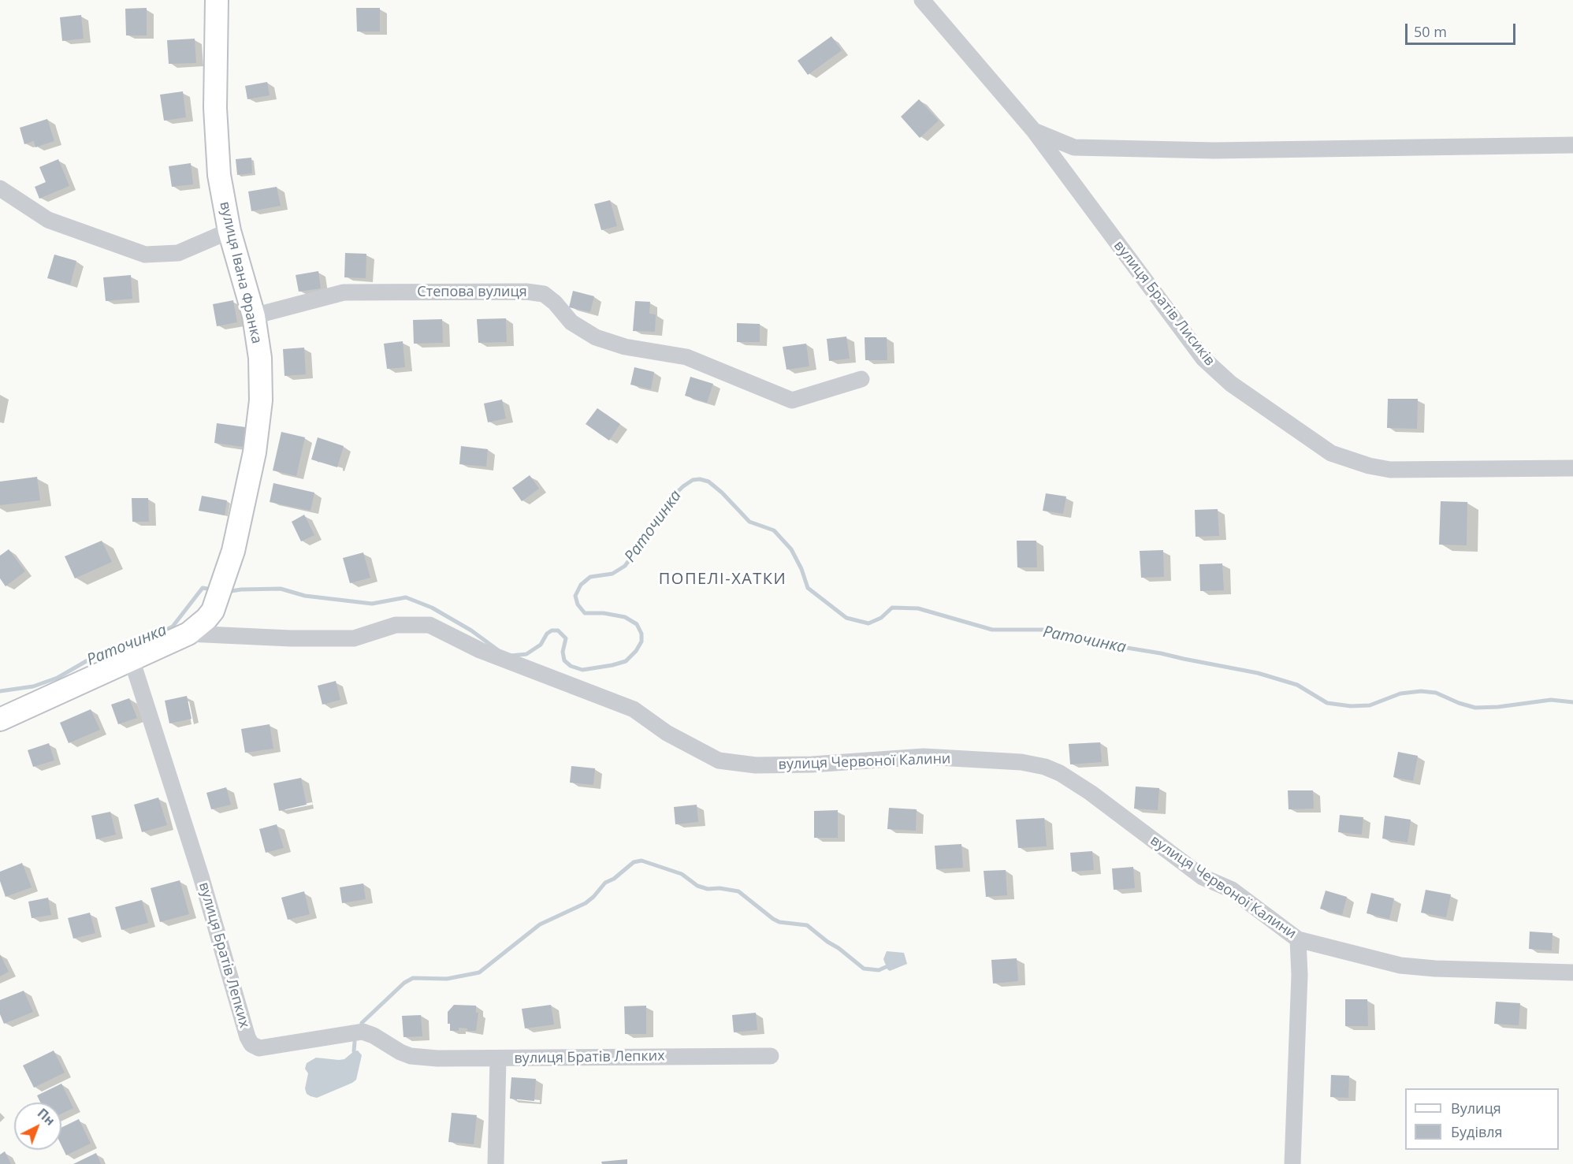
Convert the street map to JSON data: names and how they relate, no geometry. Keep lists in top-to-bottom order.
{
  "streets": {
    "main road": ["вулиця Івана Франка"],
    "street": [
      "Степова вулиця",
      "вулиця Братів Лисиків",
      "вулиця Червоної Калини",
      "вулиця Братів Лепких"
    ]
  },
  "crossings": [
    ["вулиця Івана Франка", "Степова вулиця"],
    ["вулиця Івана Франка", "вулиця Червоної Калини"],
    ["вулиця Івана Франка", "вулиця Братів Лепких"]
  ],
  "districts": ["ПОПЕЛІ-ХАТКИ"],
  "water": ["Раточинка"],
  "legend": ["Вулиця", "Будівля"],
  "scale_bar": "50 m",
  "north": "top right"
}
